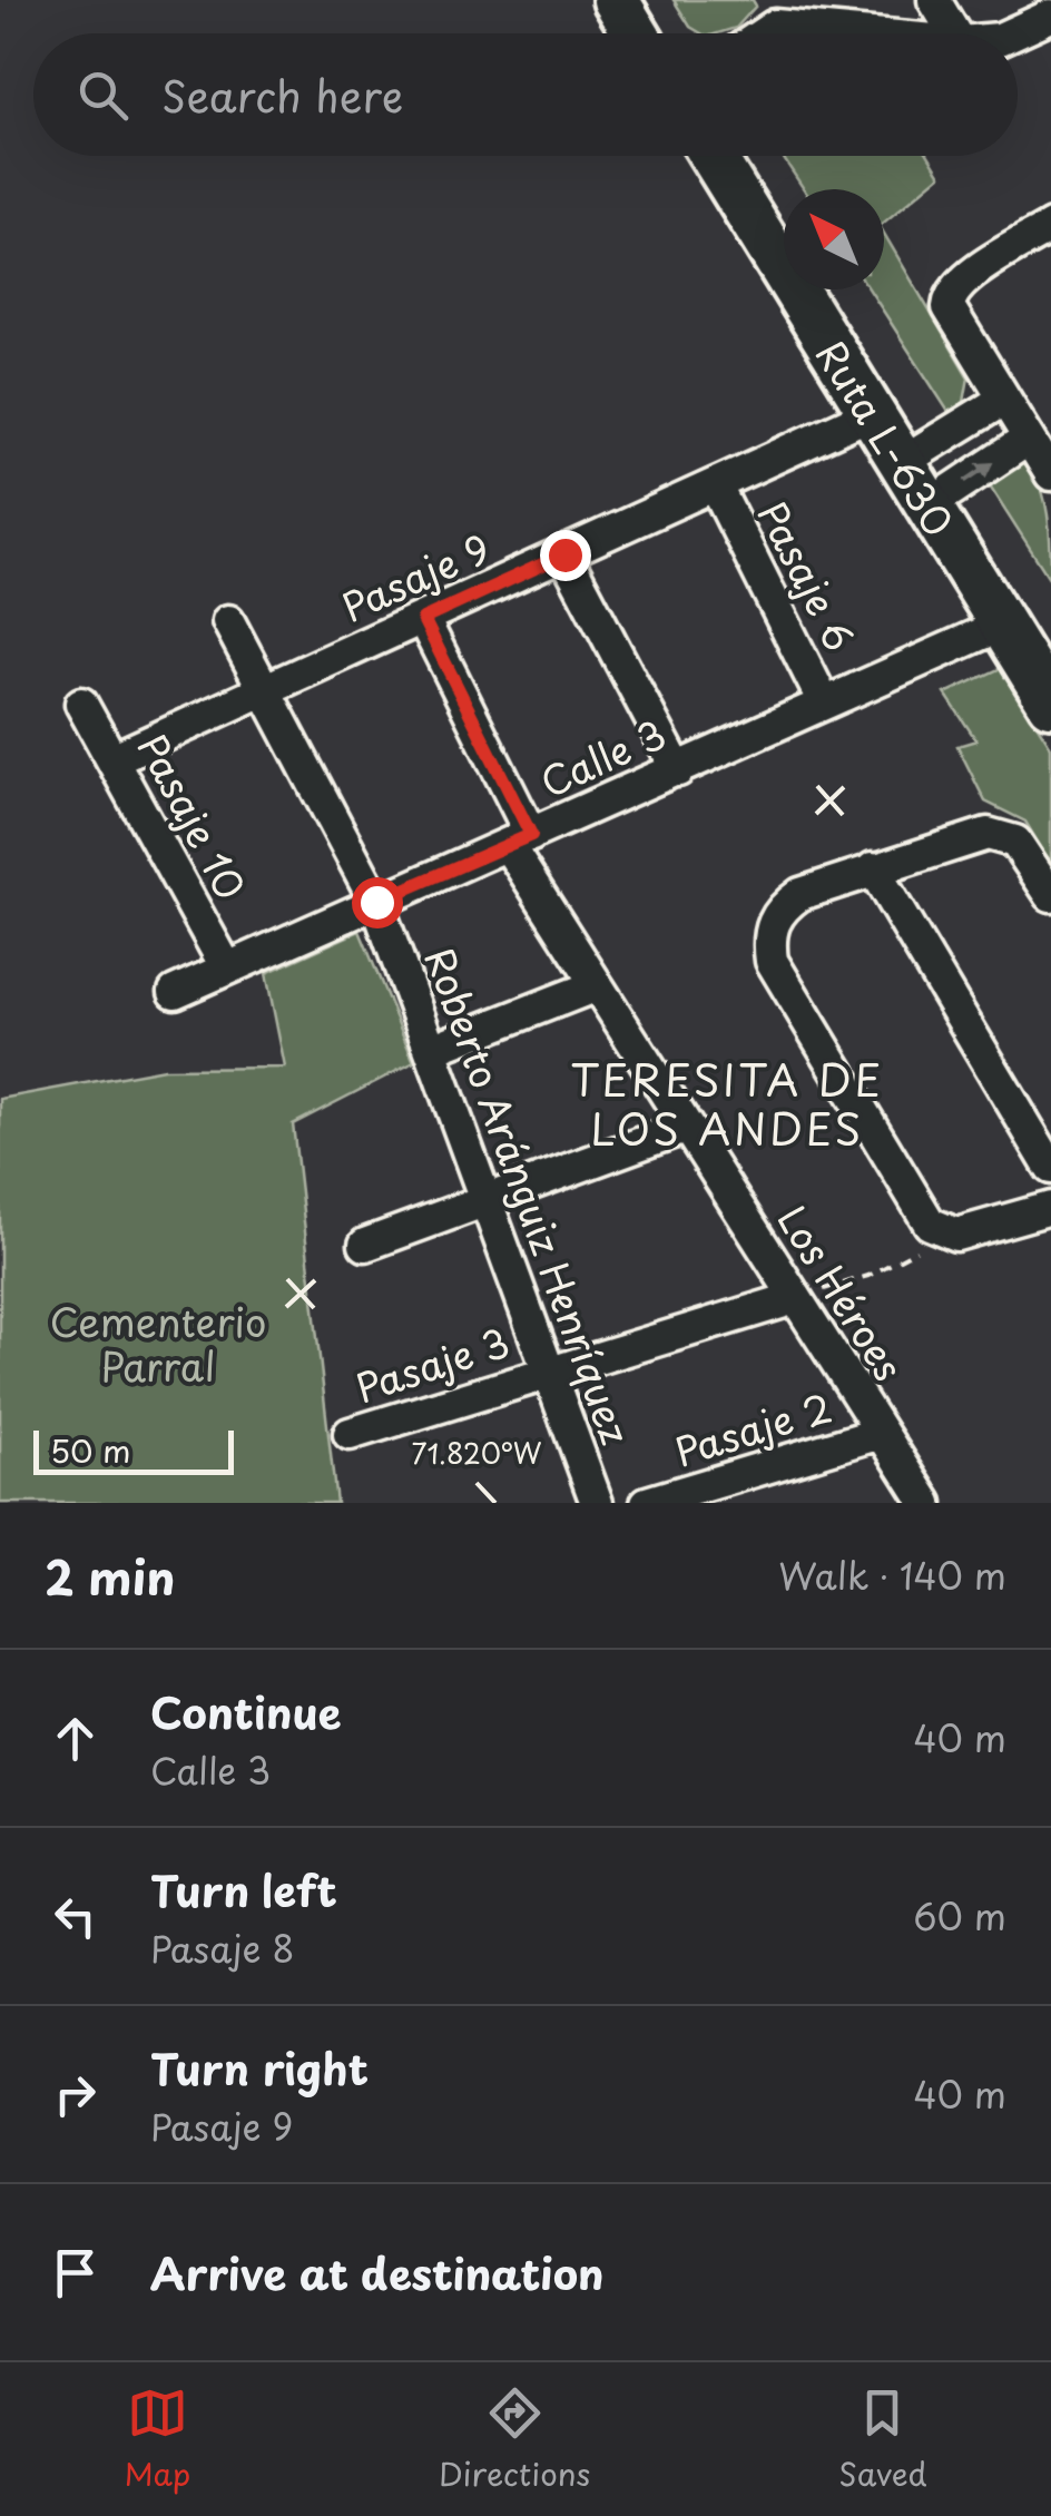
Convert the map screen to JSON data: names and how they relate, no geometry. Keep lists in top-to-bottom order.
{
  "streets": {
    "street": [
      "Ruta L-630",
      "Pasaje 6",
      "Pasaje 9",
      "Calle 3",
      "Pasaje 10",
      "Roberto Aránguiz Henríquez",
      "Los Héroes",
      "Pasaje 3",
      "Pasaje 2"
    ]
  },
  "crossings": [
    ["Ruta L-630", "Pasaje 9"],
    ["Ruta L-630", "Calle 3"],
    ["Pasaje 6", "Pasaje 9"],
    ["Pasaje 6", "Calle 3"],
    ["Pasaje 9", "Pasaje 10"],
    ["Pasaje 9", "Roberto Aránguiz Henríquez"],
    ["Pasaje 9", "Los Héroes"],
    ["Calle 3", "Pasaje 10"],
    ["Calle 3", "Roberto Aránguiz Henríquez"],
    ["Calle 3", "Los Héroes"],
    ["Roberto Aránguiz Henríquez", "Pasaje 3"],
    ["Los Héroes", "Pasaje 3"],
    ["Los Héroes", "Pasaje 2"]
  ],
  "districts": ["TERESITA DE LOS ANDES"],
  "parks": ["Cementerio Parral"],
  "scale_bar": "50 m",
  "north": "top left",
  "page": {
    "search": "Search here",
    "scale": "50 m",
    "heading": ["2 min", "Walk · 140 m"],
    "list": [
      ["Continue", "Calle 3", "40 m"],
      ["Turn left", "Pasaje 8", "60 m"],
      ["Turn right", "Pasaje 9", "40 m"],
      "Arrive at destination"
    ],
    "nav": ["Map", "Directions", "Saved"]
  },
  "coordinates": ["71.820°W"]
}
